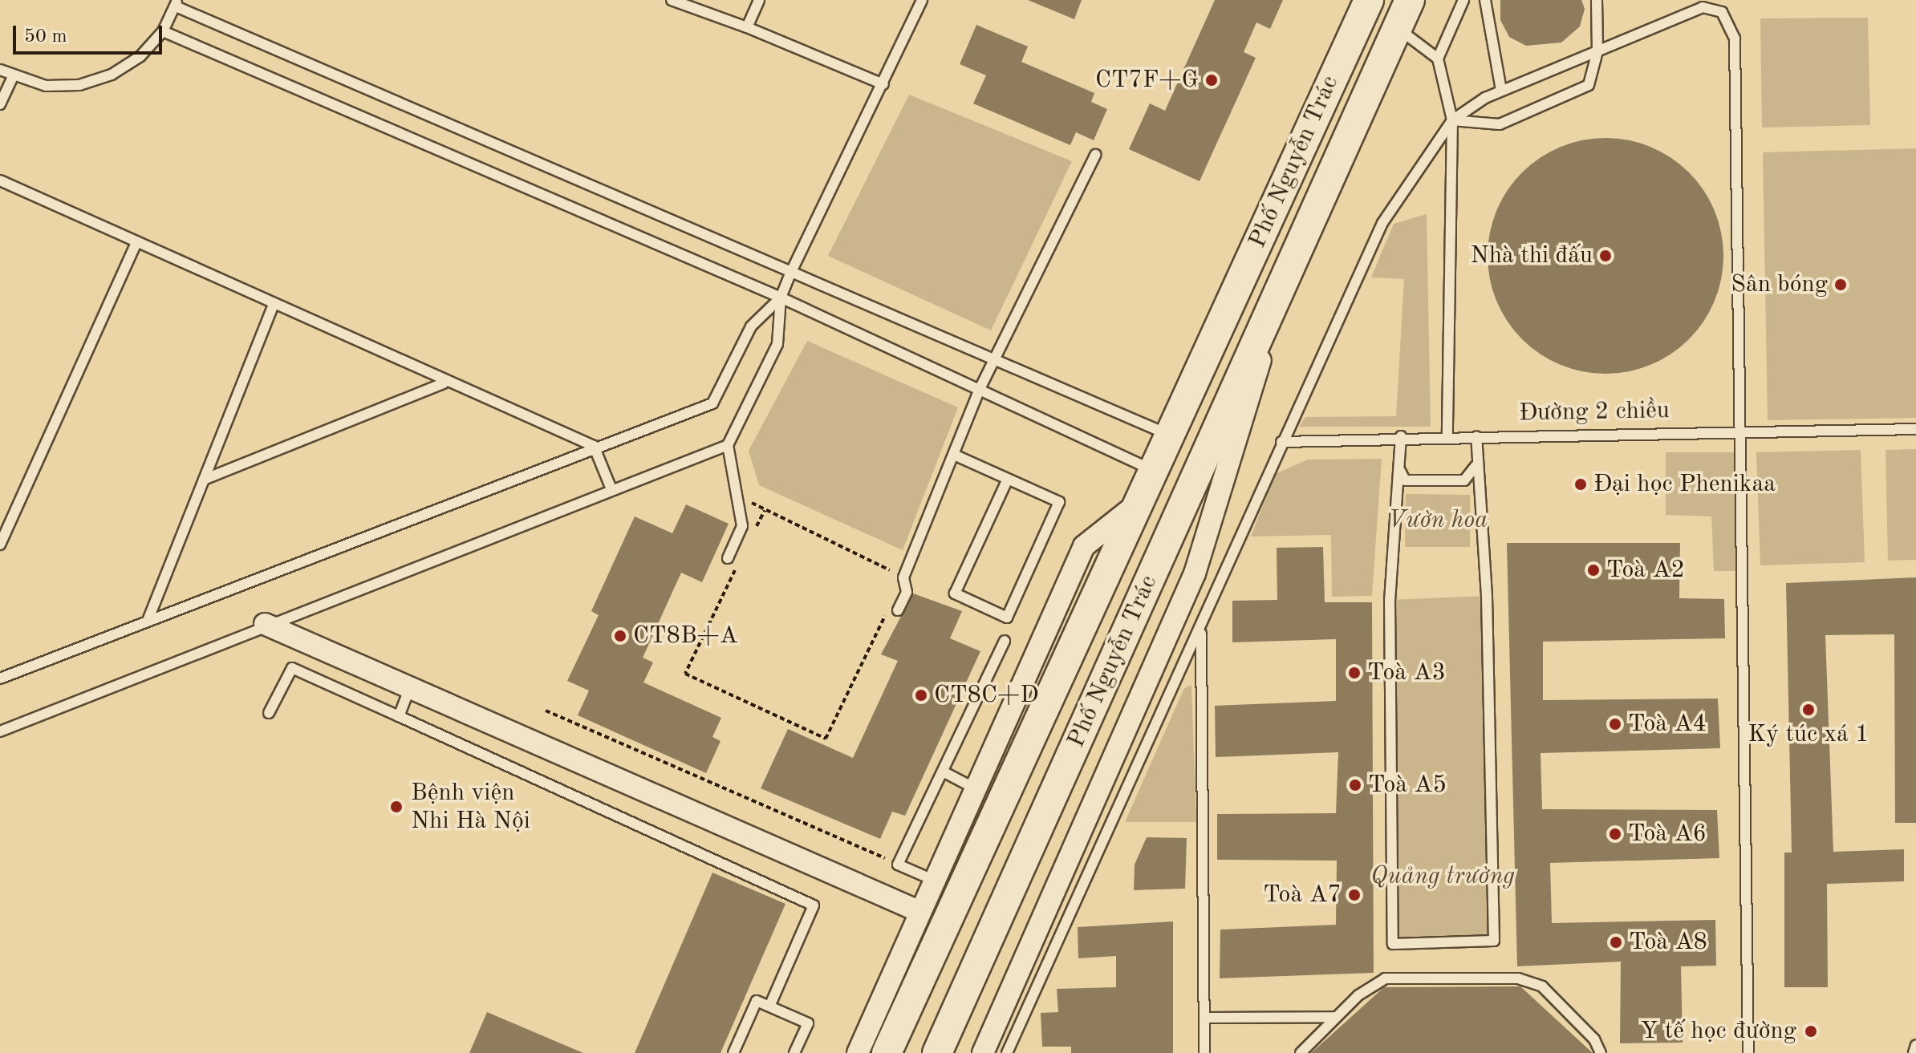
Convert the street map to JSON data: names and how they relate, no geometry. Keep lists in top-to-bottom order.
{
  "streets": {
    "main road": ["Phố Nguyễn Trác"],
    "lane": ["Đường 2 chiều"]
  },
  "parks": ["Vườn hoa", "Quảng trường"],
  "places": [
    "CT7F+G",
    "Nhà thi đấu",
    "Sân bóng",
    "Đại học Phenikaa",
    "Toà A2",
    "CT8B+A",
    "Toà A3",
    "CT8C+D",
    "Ký túc xá 1",
    "Toà A4",
    "Toà A5",
    "Bệnh viện Nhi Hà Nội",
    "Toà A6",
    "Toà A7",
    "Toà A8",
    "Y tế học đường"
  ],
  "scale_bar": "50 m"
}
